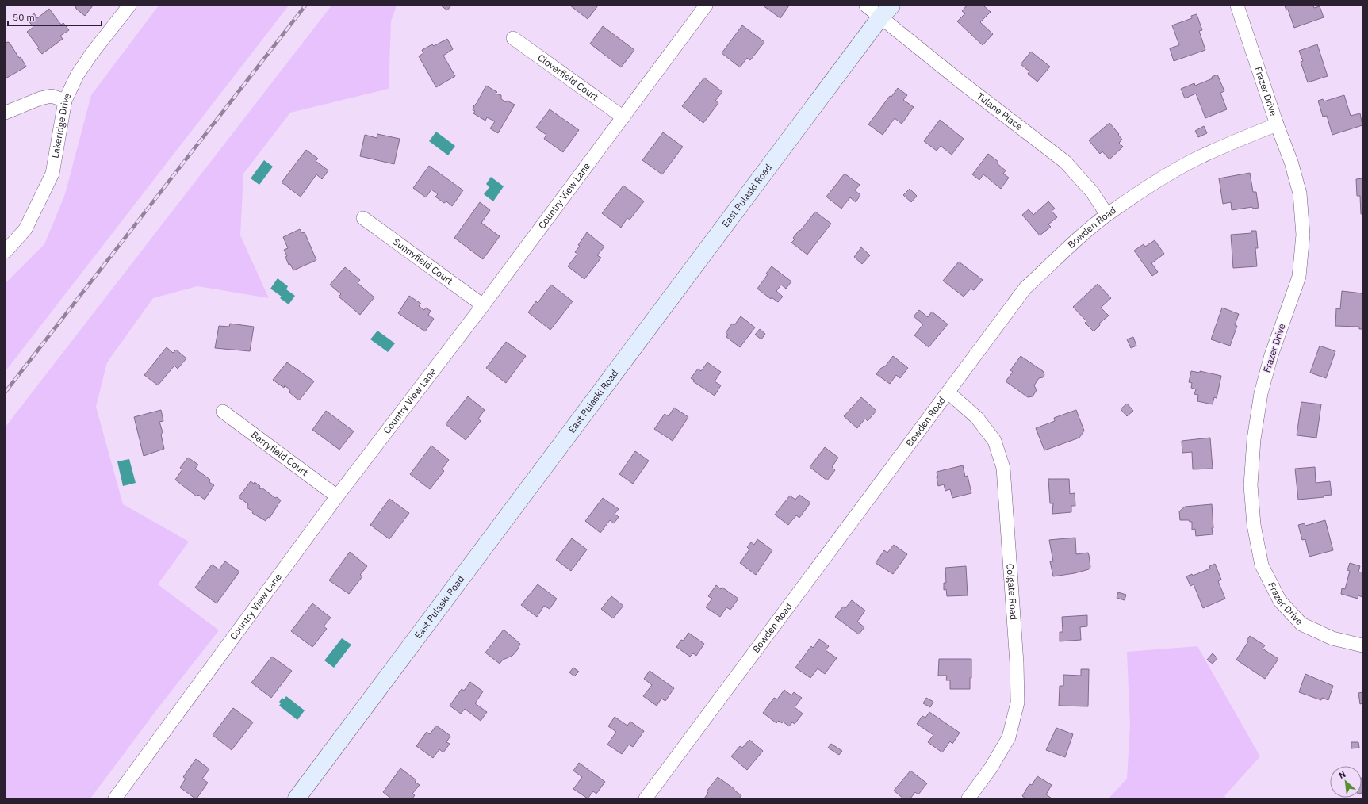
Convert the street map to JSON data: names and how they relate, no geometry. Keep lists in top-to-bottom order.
{
  "streets": {
    "main road": ["East Pulaski Road"],
    "street": [
      "Cloverfield Court",
      "Frazer Drive",
      "Tulane Place",
      "Lakeridge Drive",
      "Country View Lane",
      "Bowden Road",
      "Sunnyfield Court",
      "Barryfield Court",
      "Colgate Road"
    ]
  },
  "crossings": [
    ["Cloverfield Court", "Country View Lane"],
    ["Frazer Drive", "Bowden Road"],
    ["Tulane Place", "East Pulaski Road"],
    ["Tulane Place", "Bowden Road"],
    ["Country View Lane", "Sunnyfield Court"],
    ["Country View Lane", "Barryfield Court"],
    ["Bowden Road", "Colgate Road"]
  ],
  "scale_bar": "50 m",
  "north": "top left"
}
